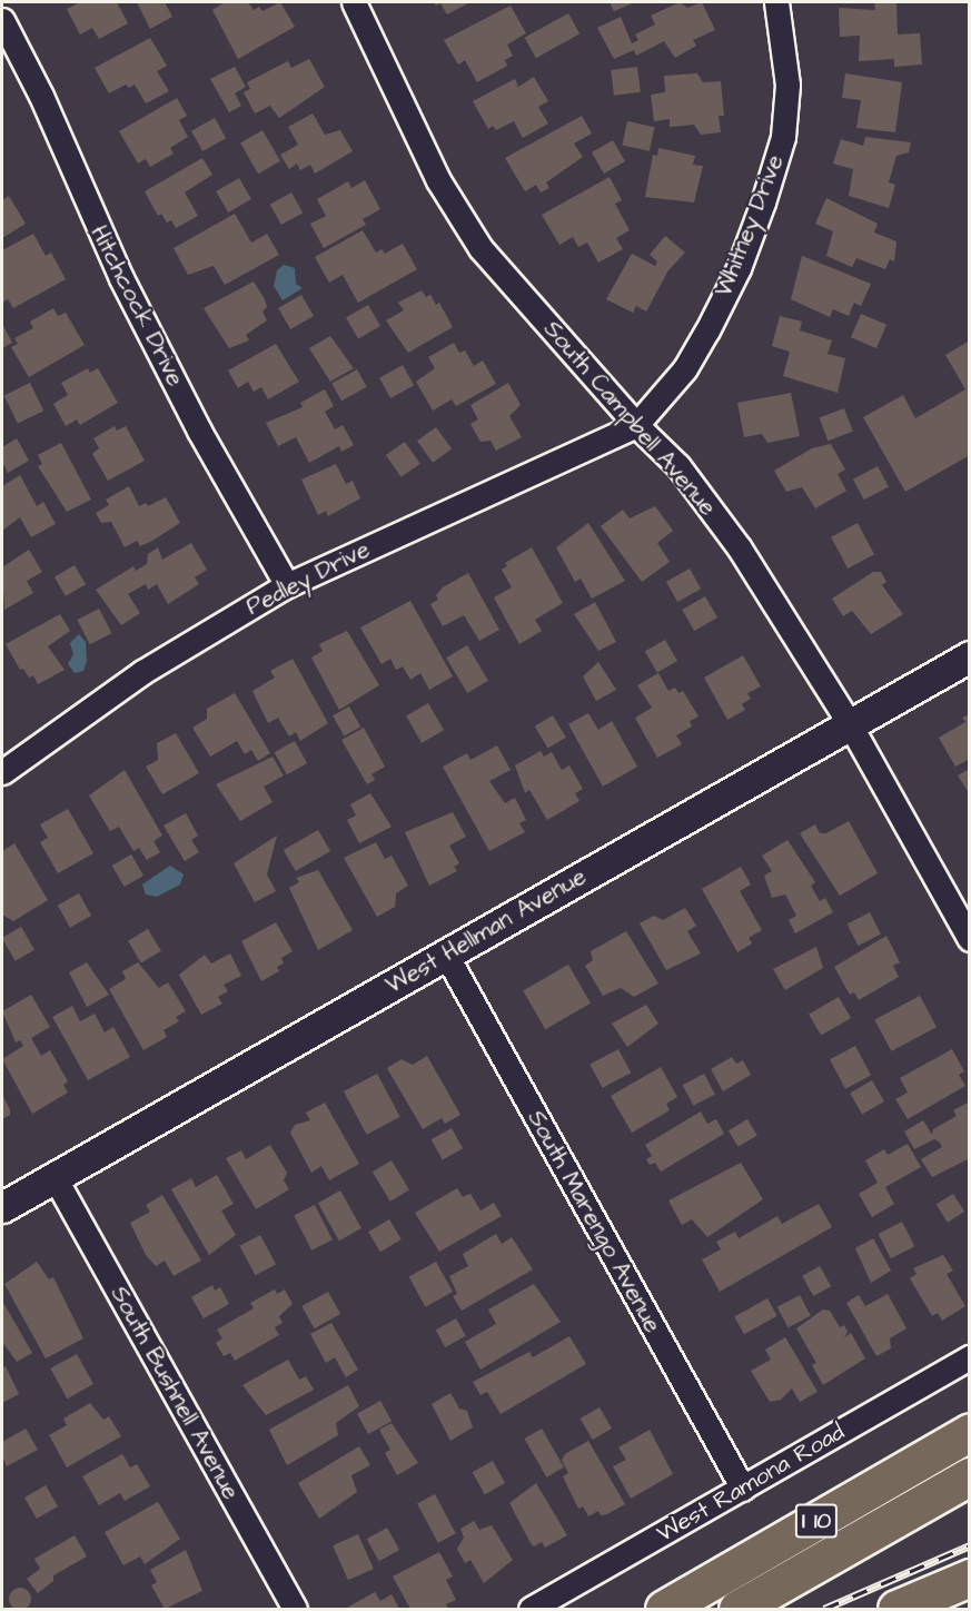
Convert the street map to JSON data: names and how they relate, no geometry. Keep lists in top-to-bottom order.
{
  "streets": {
    "highway": ["I 10"],
    "street": [
      "Whitney Drive",
      "Hitchcock Drive",
      "South Campbell Avenue",
      "Pedley Drive",
      "West Hellman Avenue",
      "South Marengo Avenue",
      "South Bushnell Avenue",
      "West Ramona Road"
    ]
  },
  "crossings": [
    ["Whitney Drive", "South Campbell Avenue"],
    ["Whitney Drive", "Pedley Drive"],
    ["Hitchcock Drive", "Pedley Drive"],
    ["South Campbell Avenue", "Pedley Drive"],
    ["South Campbell Avenue", "West Hellman Avenue"],
    ["West Hellman Avenue", "South Marengo Avenue"],
    ["West Hellman Avenue", "South Bushnell Avenue"],
    ["South Marengo Avenue", "West Ramona Road"]
  ]
}
